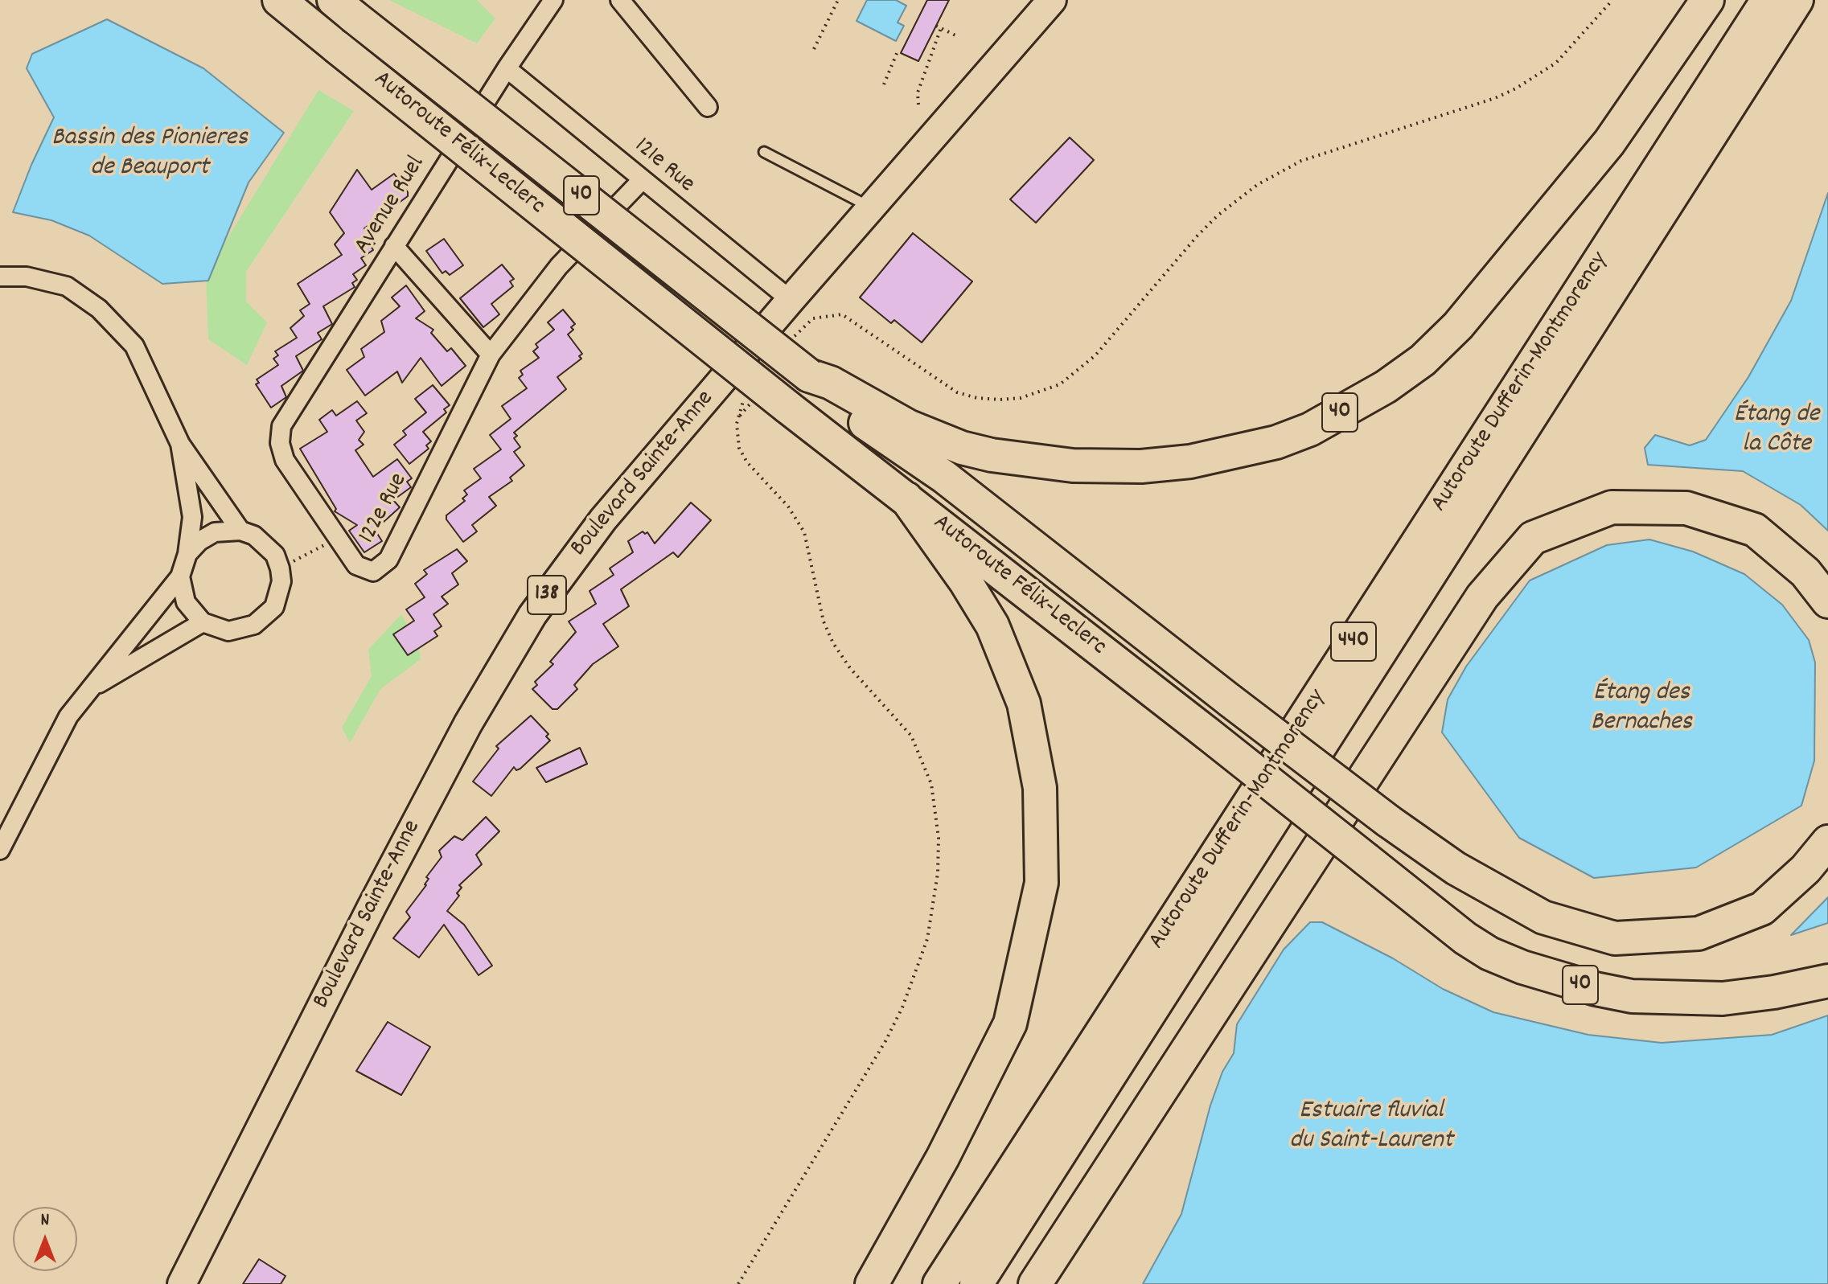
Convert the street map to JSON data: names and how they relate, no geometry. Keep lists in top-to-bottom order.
{
  "streets": {
    "highway": [
      "Autoroute Félix-Leclerc",
      "40",
      "Autoroute Dufferin-Montmorency",
      "440"
    ],
    "main road": ["Boulevard Sainte-Anne", "138"],
    "street": ["121e Rue", "Avenue Ruel", "122e Rue"]
  },
  "crossings": [
    ["Autoroute Félix-Leclerc", "40"],
    ["121e Rue", "Avenue Ruel"],
    ["121e Rue", "Boulevard Sainte-Anne"],
    ["121e Rue", "122e Rue"],
    ["Avenue Ruel", "122e Rue"]
  ],
  "water": [
    "Bassin des Pionieres de Beauport",
    "Étang de la Côte",
    "Étang des Bernaches",
    "Estuaire fluvial du Saint-Laurent"
  ],
  "north": "top"
}
